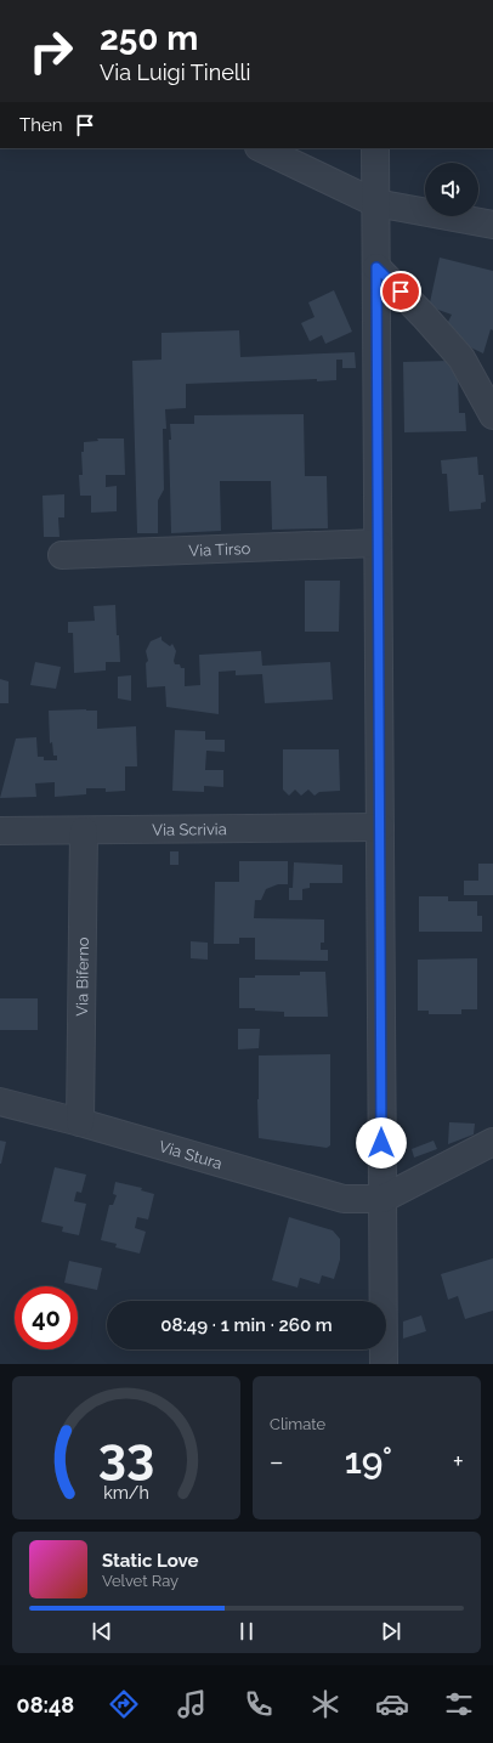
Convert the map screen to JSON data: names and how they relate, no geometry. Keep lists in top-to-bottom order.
{
  "streets": {
    "street": [
      "Via Tirso",
      "Via Scrivia",
      "Via Biferno",
      "Via Stura"
    ]
  },
  "crossings": [
    ["Via Scrivia", "Via Biferno"],
    ["Via Biferno", "Via Stura"]
  ],
  "page": {
    "turn": ["250 m", "Via Luigi Tinelli"],
    "then": "Then",
    "limit": "40",
    "trip": "08:49 · 1 min · 260 m",
    "tile": "Climate",
    "heat": ["−", "19°", "+"],
    "song": ["Static Love", "Velvet Ray"],
    "tabs": "08:48",
    "gauge": ["33", "km/h"]
  }
}
